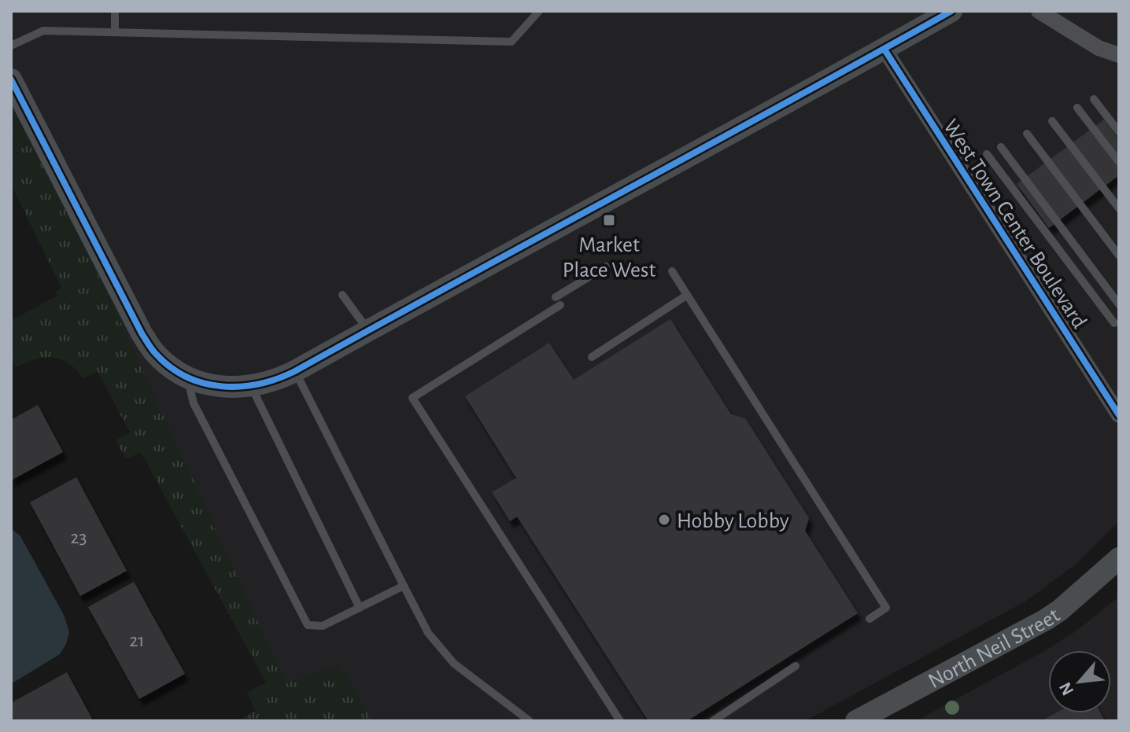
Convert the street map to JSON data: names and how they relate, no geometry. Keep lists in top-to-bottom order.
{
  "streets": {
    "street": ["West Town Center Boulevard", "North Neil Street"]
  },
  "places": {
    "transit": ["Market Place West"],
    "other": ["Hobby Lobby"]
  },
  "house_numbers": ["23", "21"],
  "north": "bottom left"
}
